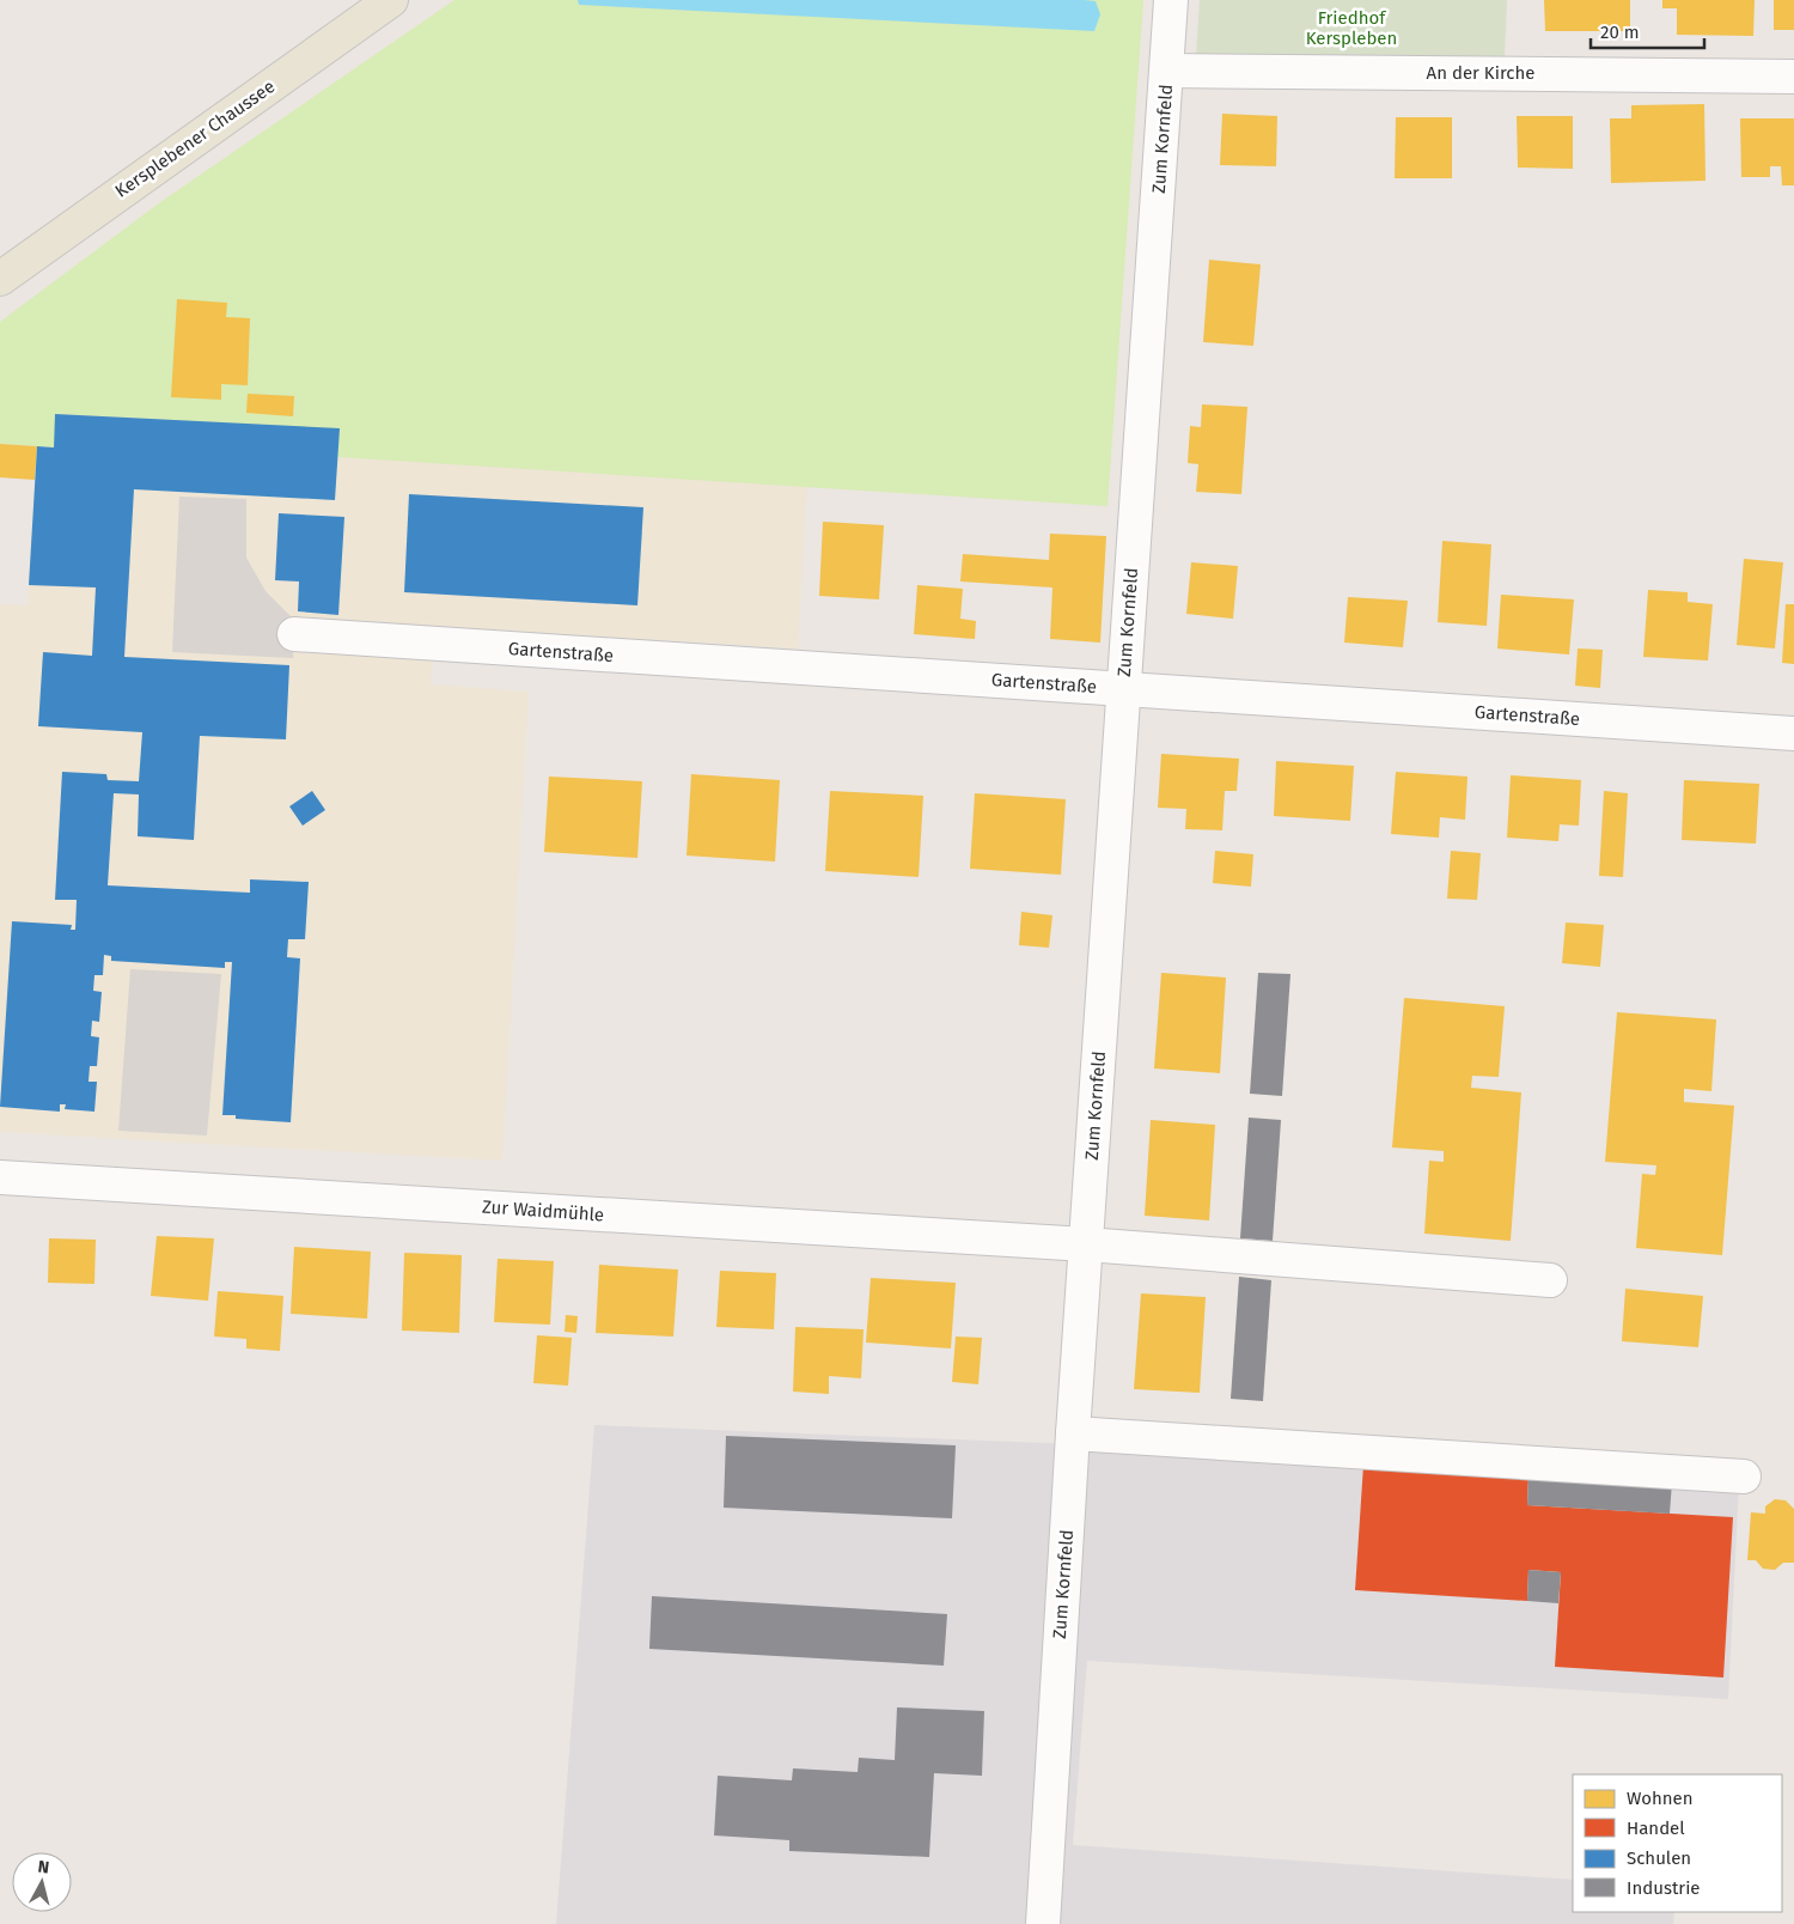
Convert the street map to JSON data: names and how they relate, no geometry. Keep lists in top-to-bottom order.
{
  "streets": {
    "main road": ["Kersplebener Chaussee"],
    "street": [
      "An der Kirche",
      "Zum Kornfeld",
      "Gartenstraße",
      "Zur Waidmühle"
    ]
  },
  "crossings": [
    ["An der Kirche", "Zum Kornfeld"],
    ["Zum Kornfeld", "Gartenstraße"],
    ["Zum Kornfeld", "Zur Waidmühle"]
  ],
  "parks": ["Friedhof Kerspleben"],
  "legend": [
    "Wohnen",
    "Handel",
    "Schulen",
    "Industrie"
  ],
  "scale_bar": "20 m",
  "north": "top"
}
